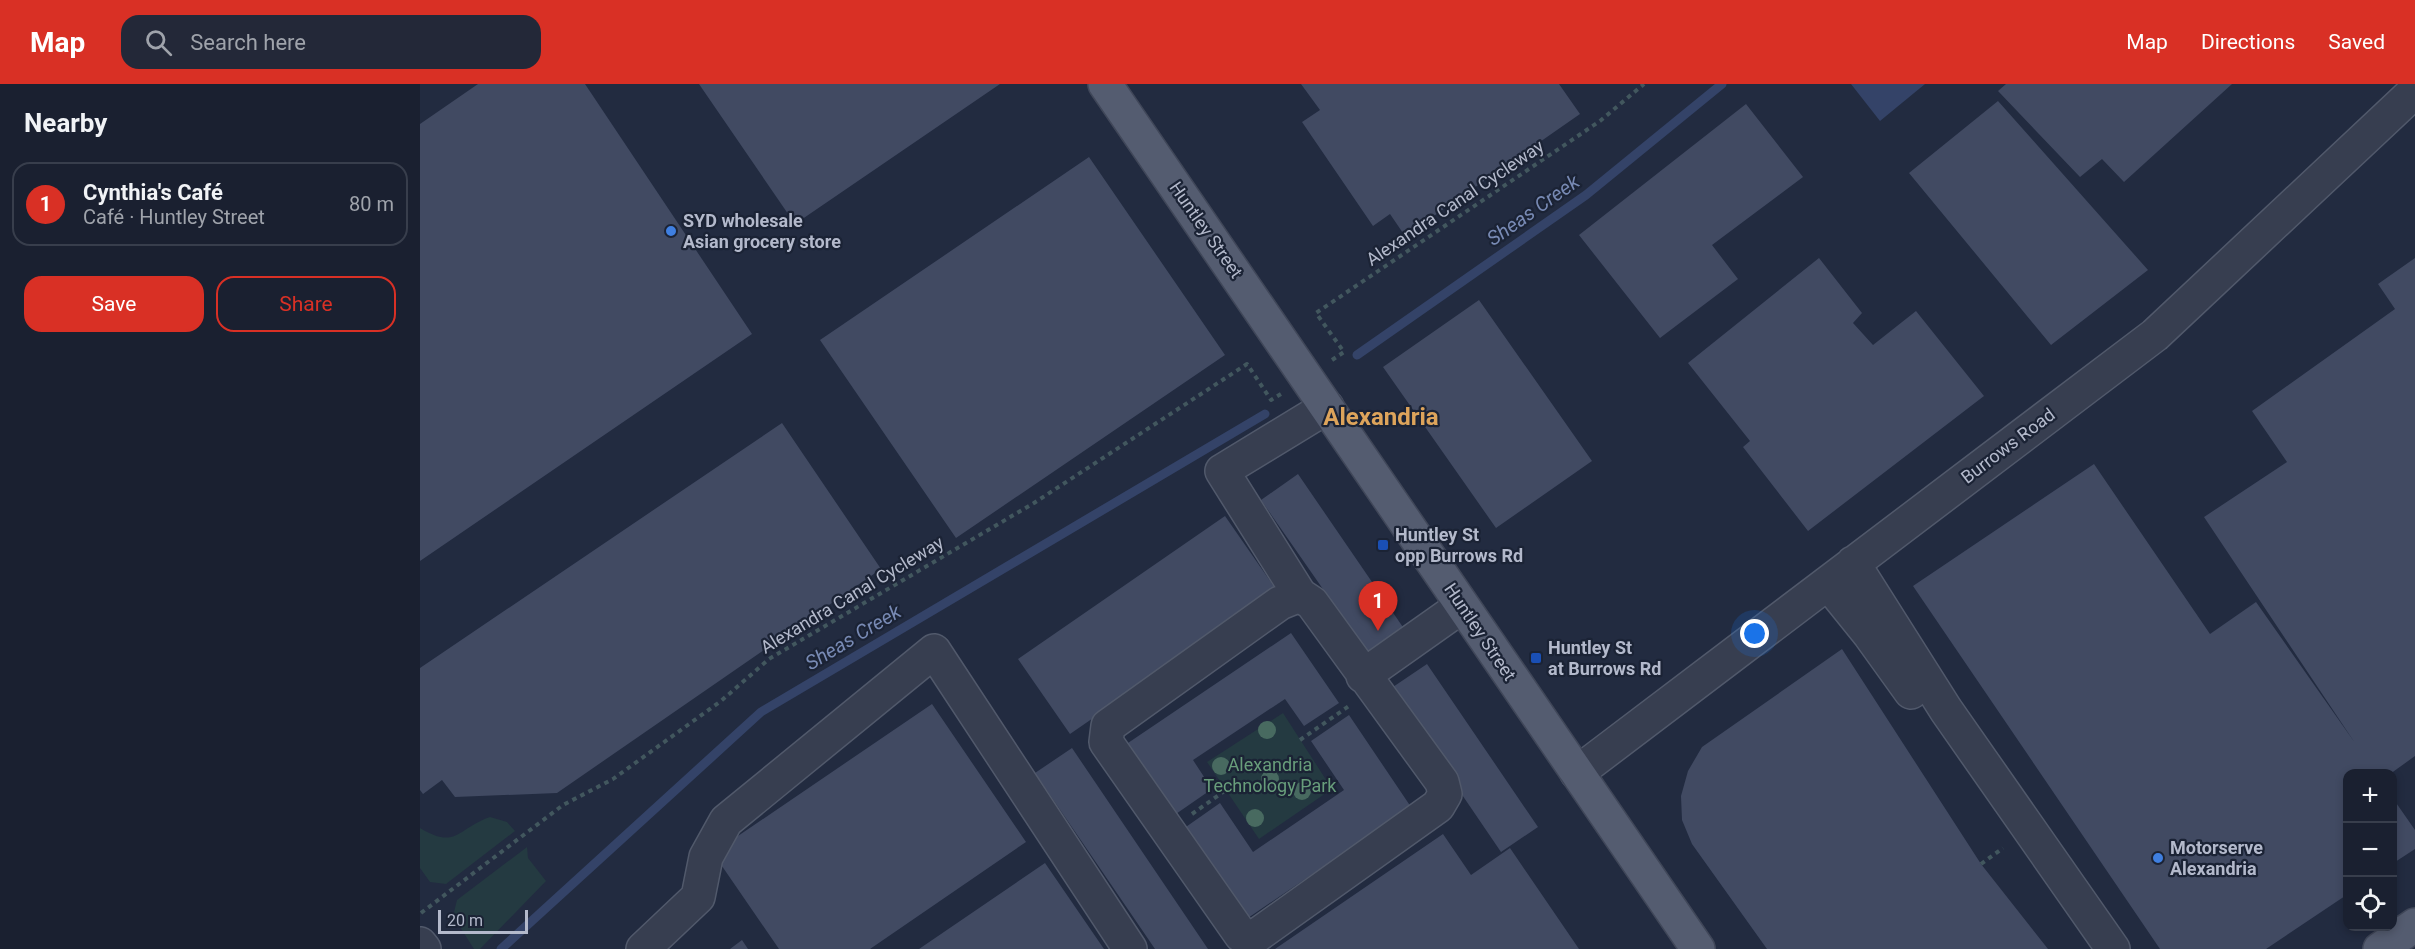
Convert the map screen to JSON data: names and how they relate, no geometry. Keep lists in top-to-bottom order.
{
  "streets": {
    "main road": ["Huntley Street"],
    "street": ["Burrows Road"],
    "path": ["Alexandra Canal Cycleway"]
  },
  "crossings": [
    ["Huntley Street", "Burrows Road"]
  ],
  "districts": ["Alexandria"],
  "water": ["Sheas Creek"],
  "parks": ["Alexandria Technology Park"],
  "places": {
    "other": ["SYD wholesale Asian grocery store", "Motorserve Alexandria"],
    "transit": ["Huntley St opp Burrows Rd", "Huntley St at Burrows Rd"]
  },
  "scale_bar": "20 m",
  "page": {
    "header": "Map",
    "search": "Search here",
    "nav": ["Map", "Directions", "Saved"],
    "heading": "Nearby",
    "list": [
      {
        "mark": "1",
        "name": "Cynthia's Café",
        "note": "Café · Huntley Street",
        "value": "80 m"
      }
    ],
    "buttons": ["Save", "Share"],
    "pins": "1",
    "map_buttons": ["+", "−"],
    "scale": "20 m"
  }
}
